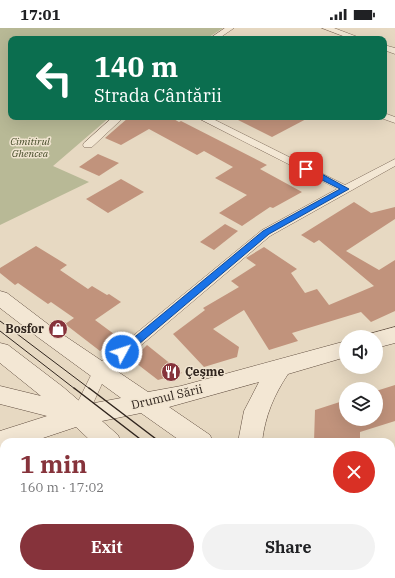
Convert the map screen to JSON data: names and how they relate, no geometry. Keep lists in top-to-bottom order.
{
  "streets": {
    "main road": ["Drumul Sării"]
  },
  "parks": ["Cimitirul Ghencea"],
  "places": {
    "shop": ["Bosfor"],
    "restaurant": ["Çeşme"]
  },
  "page": {
    "status": "17:01",
    "turn": ["140 m", "Strada Cântării"],
    "heading": ["1 min", "160 m · 17:02"],
    "buttons": ["Exit", "Share"]
  }
}
